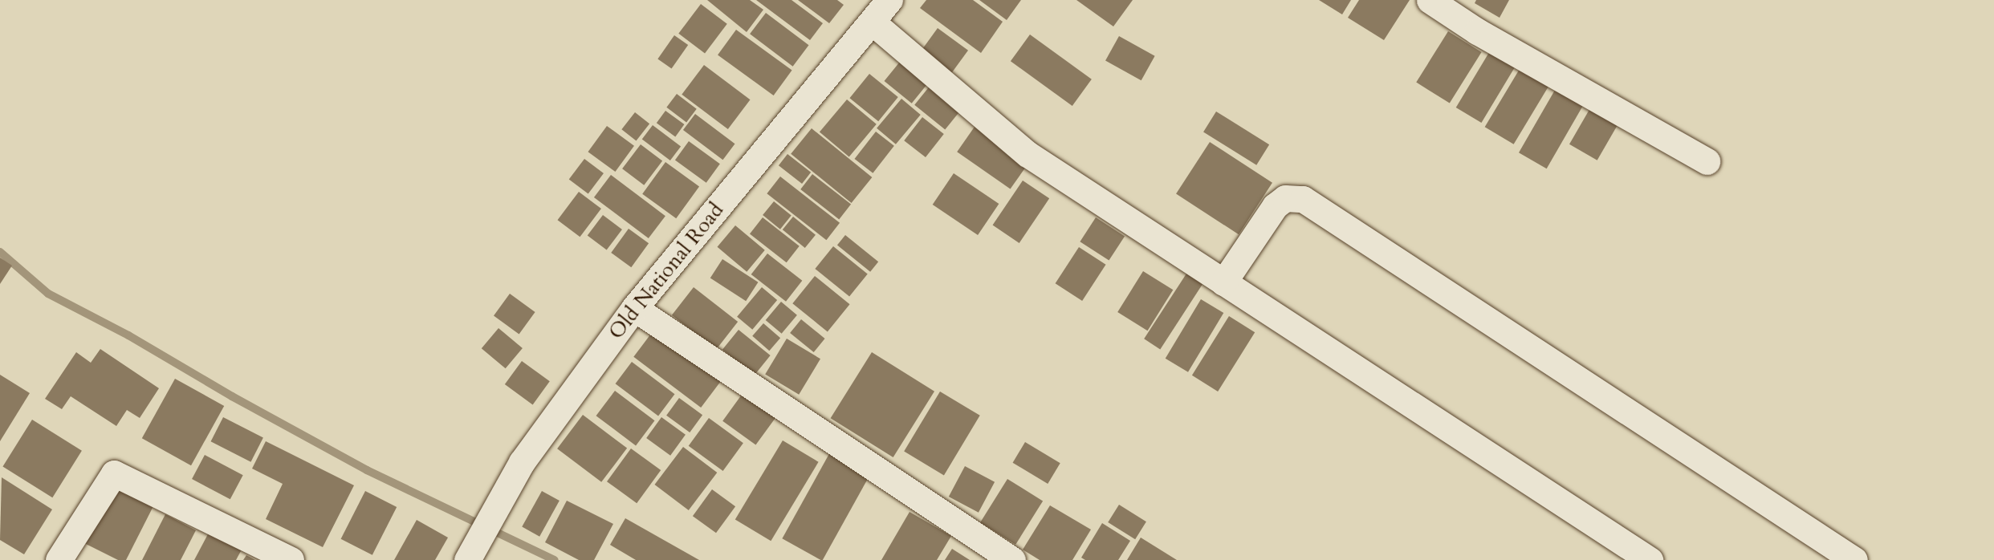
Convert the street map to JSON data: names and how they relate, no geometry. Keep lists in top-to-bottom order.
{
  "streets": {
    "street": ["Old National Road"]
  }
}
